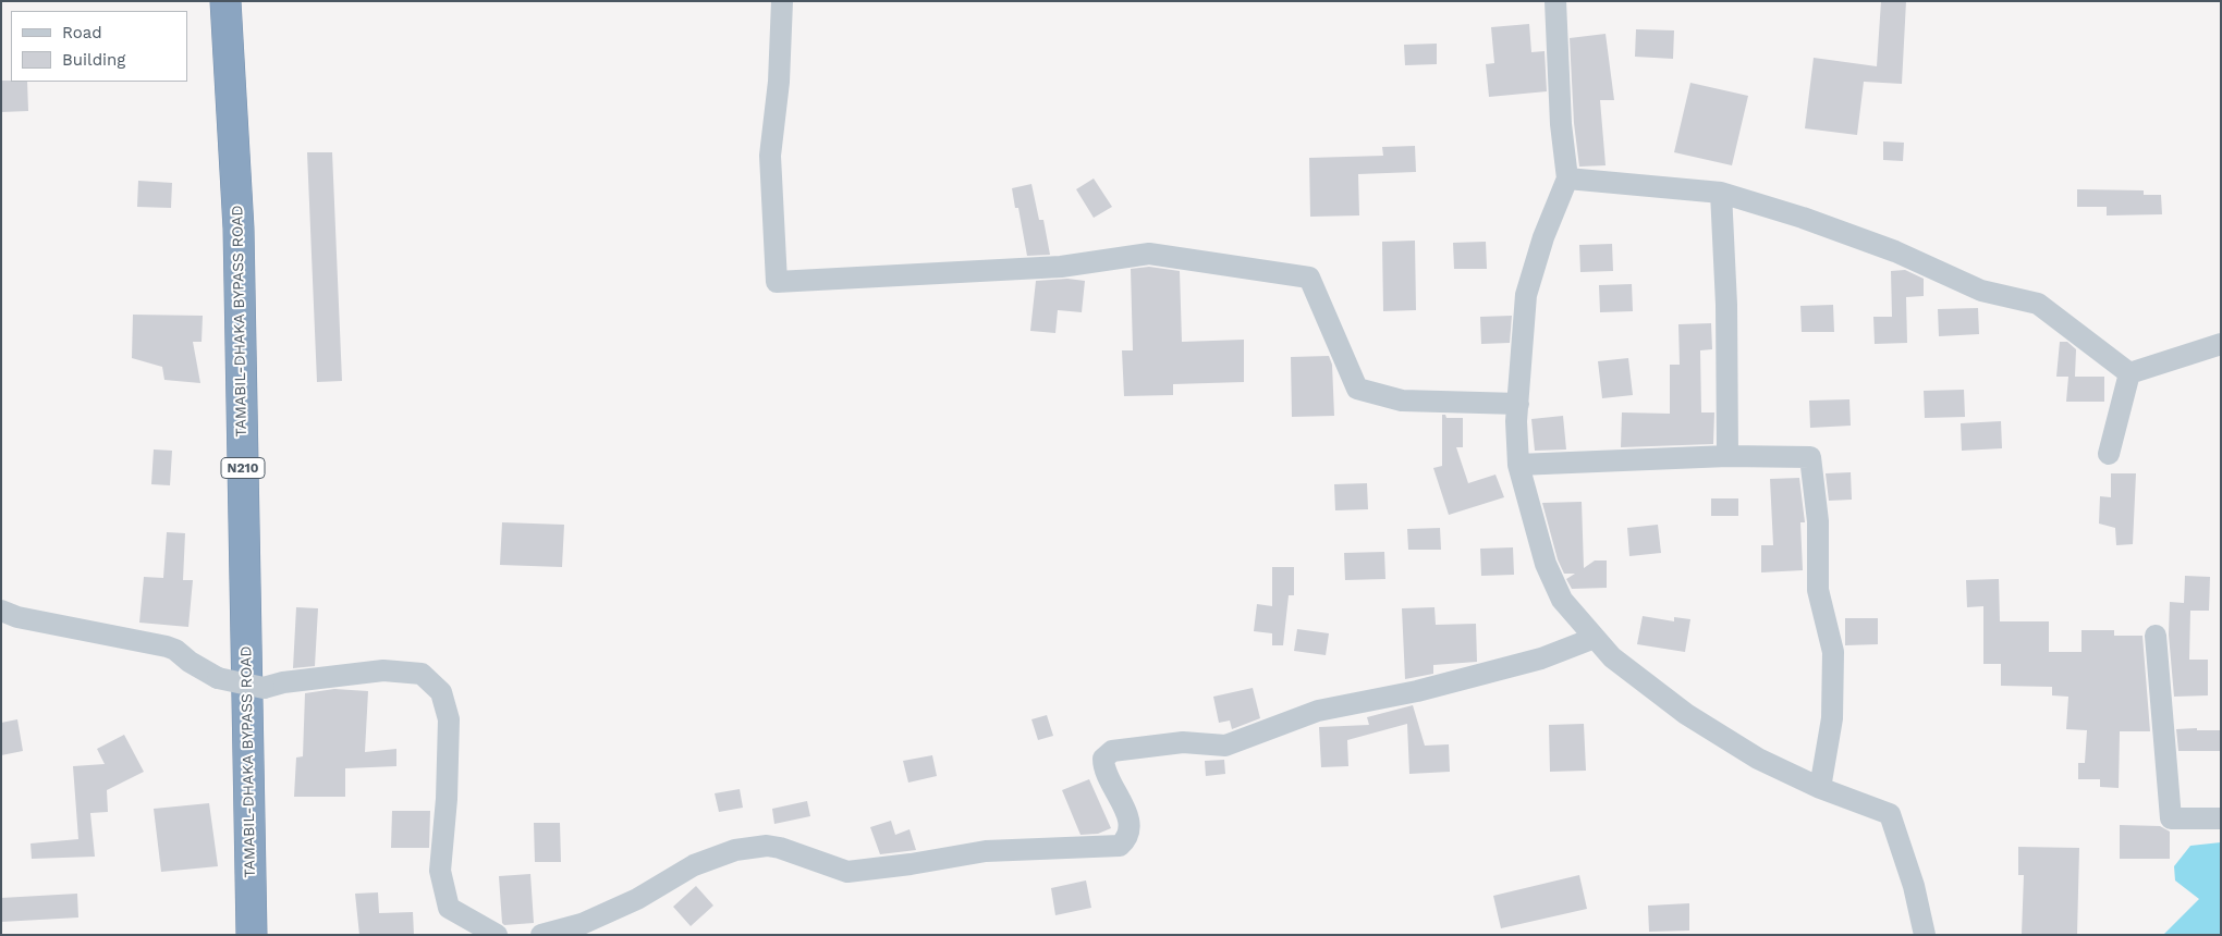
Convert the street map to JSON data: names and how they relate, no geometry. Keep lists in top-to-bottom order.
{
  "streets": {
    "highway": ["TAMABIL-DHAKA BYPASS ROAD", "N210"]
  },
  "legend": ["Road", "Building"]
}
